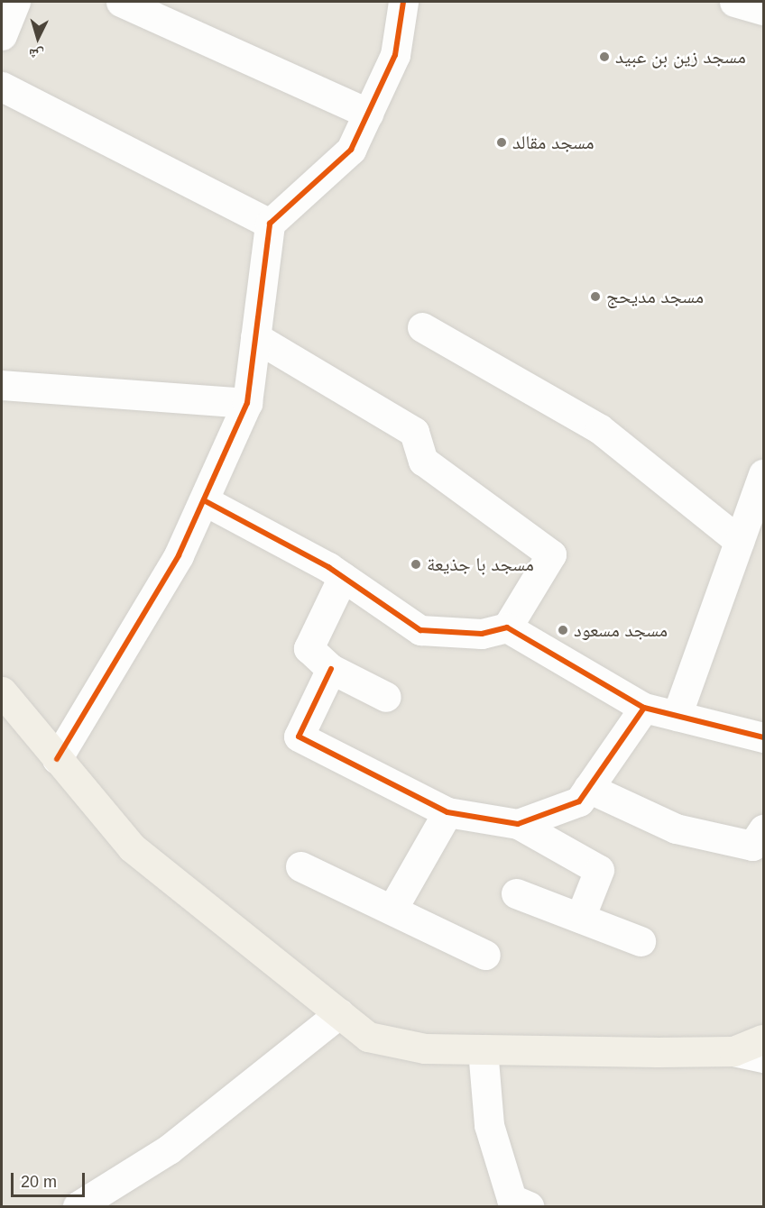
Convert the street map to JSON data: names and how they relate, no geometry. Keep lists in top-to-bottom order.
{
  "places": [
    "مسجد زين بن عبيد",
    "مسجد مقالد",
    "مسجد مديحج",
    "مسجد با جذيعة",
    "مسجد مسعود"
  ],
  "scale_bar": "20 m",
  "north": "bottom"
}
